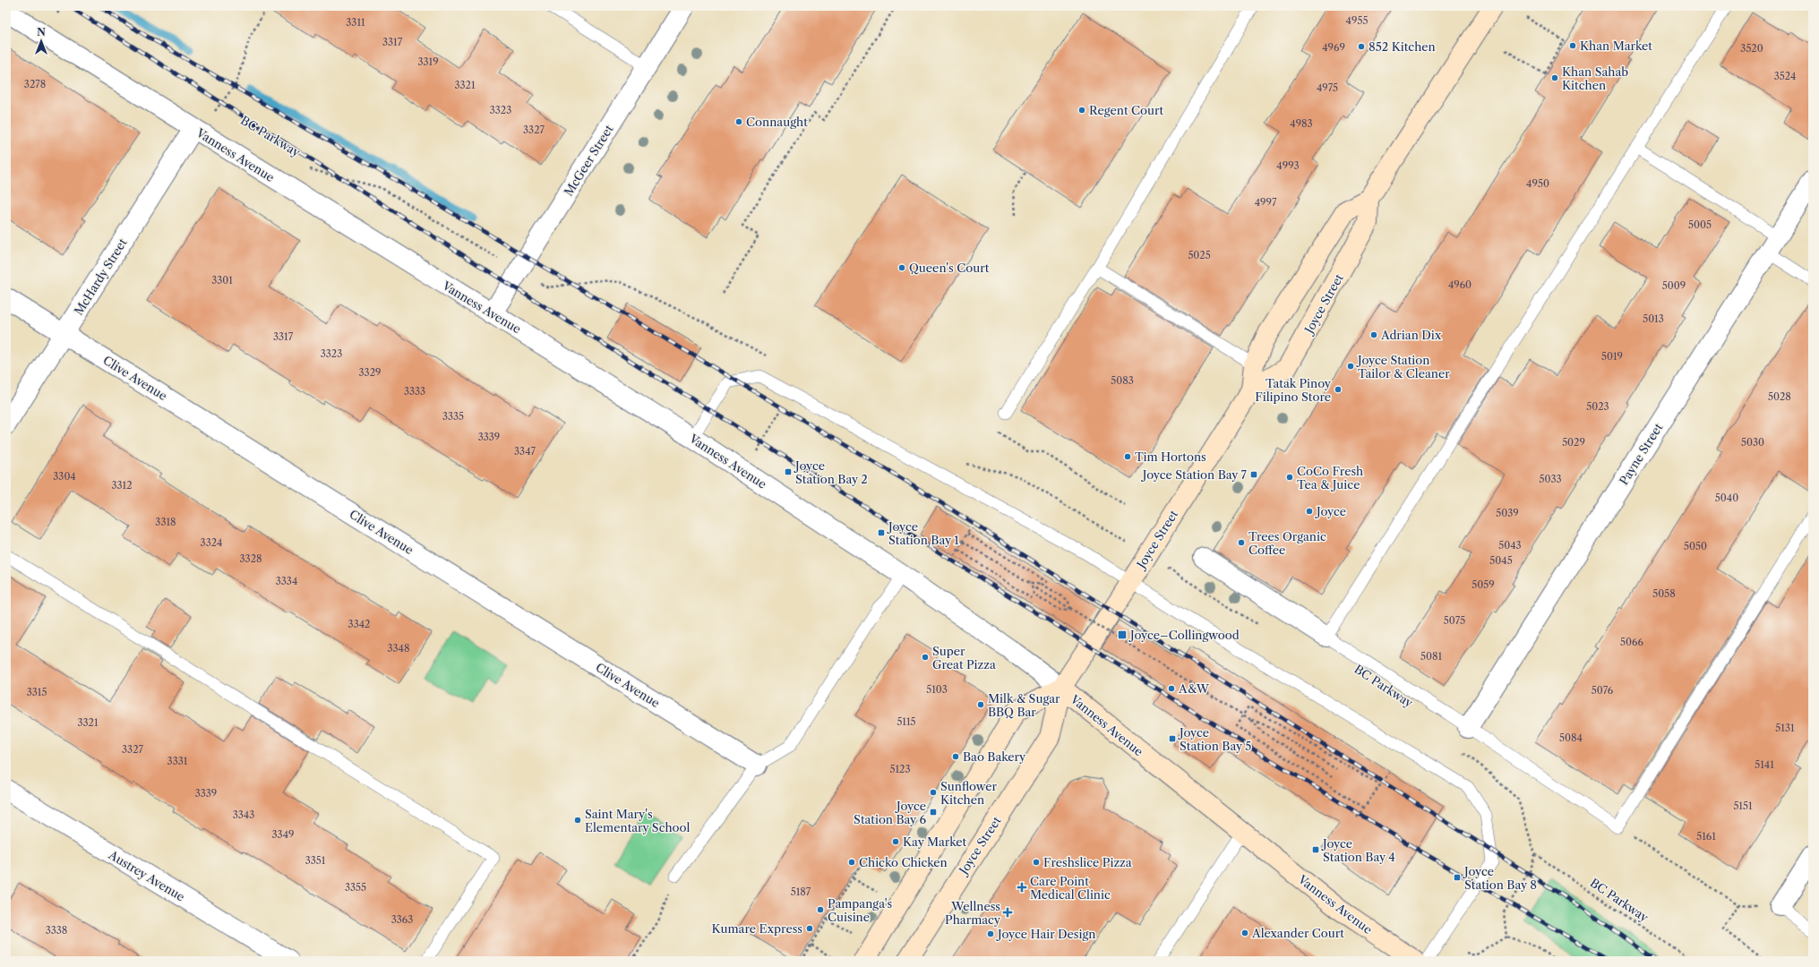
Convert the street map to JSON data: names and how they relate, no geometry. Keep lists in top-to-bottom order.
{
  "streets": {
    "main road": ["Vanness Avenue", "Joyce Street"],
    "street": [
      "McGeer Street",
      "McHardy Street",
      "Clive Avenue",
      "Payne Street",
      "Austrey Avenue"
    ],
    "path": ["BC Parkway"]
  },
  "crossings": [
    ["Vanness Avenue", "McGeer Street"],
    ["Vanness Avenue", "McHardy Street"],
    ["Vanness Avenue", "Joyce Street"],
    ["McHardy Street", "Clive Avenue"]
  ],
  "places": {
    "other": [
      "Khan Market",
      "852 Kitchen",
      "Khan Sahab Kitchen",
      "Regent Court",
      "Connaught",
      "Queen's Court",
      "Adrian Dix",
      "Joyce Station Tailor & Cleaner",
      "Tatak Pinoy Filipino Store",
      "Tim Hortons",
      "CoCo Fresh Tea & Juice",
      "Joyce",
      "Trees Organic Coffee",
      "Super Great Pizza",
      "A&W",
      "Milk & Sugar BBQ Bar",
      "Bao Bakery",
      "Sunflower Kitchen",
      "Saint Mary's Elementary School",
      "Kay Market",
      "Chicko Chicken",
      "Freshslice Pizza",
      "Pampanga's Cuisine",
      "Kumare Express",
      "Alexander Court",
      "Joyce Hair Design"
    ],
    "transit": [
      "Joyce Station Bay 2",
      "Joyce Station Bay 7",
      "Joyce Station Bay 1",
      "Joyce–Collingwood",
      "Joyce Station Bay 5",
      "Joyce Station Bay 6",
      "Joyce Station Bay 4",
      "Joyce Station Bay 8"
    ],
    "health": ["Care Point Medical Clinic", "Wellness Pharmacy"]
  },
  "house_numbers": [
    "4955",
    "3311",
    "3317",
    "4969",
    "3520",
    "3319",
    "3524",
    "3278",
    "3321",
    "4975",
    "3323",
    "4983",
    "3327",
    "4993",
    "4950",
    "4997",
    "5005",
    "5025",
    "3301",
    "4960",
    "5009",
    "5013",
    "3317",
    "3323",
    "5019",
    "3329",
    "5083",
    "3333",
    "5028",
    "5023",
    "3335",
    "3339",
    "5029",
    "5030",
    "3347",
    "3304",
    "5033",
    "3312",
    "5040",
    "5039",
    "3318",
    "3324",
    "5043",
    "5050",
    "3328",
    "5045",
    "3334",
    "5059",
    "5058",
    "5075",
    "3342",
    "5066",
    "3348",
    "5081",
    "5103",
    "5076",
    "3315",
    "5115",
    "3321",
    "5131",
    "5084",
    "3327",
    "3331",
    "5141",
    "5123",
    "3339",
    "5151",
    "3343",
    "3349",
    "5161",
    "3351",
    "3355",
    "5187",
    "3363",
    "3338"
  ],
  "north": "top"
}
